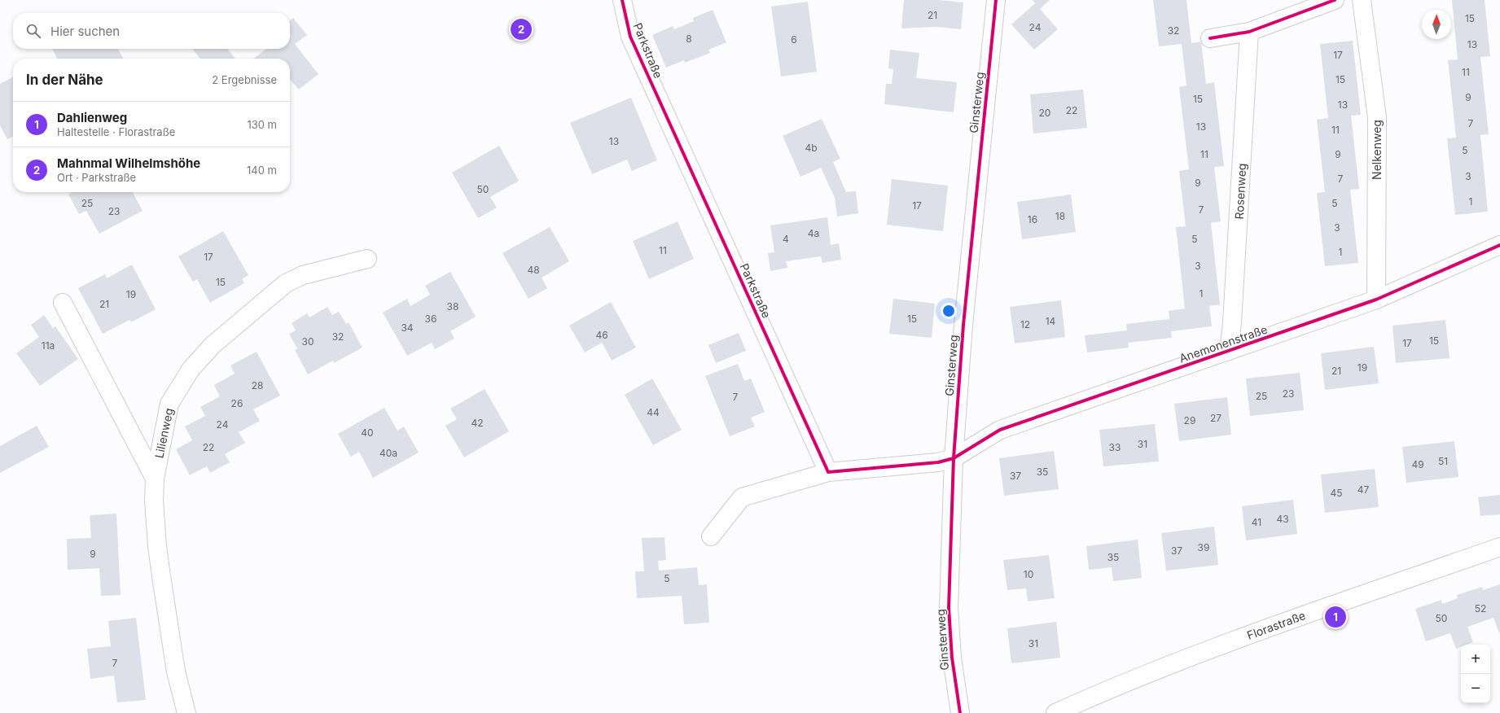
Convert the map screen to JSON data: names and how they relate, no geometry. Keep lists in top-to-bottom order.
{
  "streets": {
    "street": [
      "Parkstraße",
      "Ginsterweg",
      "Nelkenweg",
      "Rosenweg",
      "Anemonenstraße",
      "Lilienweg",
      "Florastraße"
    ]
  },
  "crossings": [
    ["Ginsterweg", "Anemonenstraße"],
    ["Nelkenweg", "Anemonenstraße"],
    ["Rosenweg", "Anemonenstraße"]
  ],
  "house_numbers": [
    "21",
    "15",
    "24",
    "32",
    "8",
    "6",
    "13",
    "17",
    "11",
    "15",
    "9",
    "15",
    "13",
    "22",
    "20",
    "7",
    "13",
    "11",
    "13",
    "4b",
    "5",
    "11",
    "9",
    "3",
    "7",
    "9",
    "50",
    "1",
    "25",
    "5",
    "17",
    "7",
    "23",
    "18",
    "16",
    "3",
    "4a",
    "4",
    "5",
    "11",
    "1",
    "17",
    "3",
    "48",
    "15",
    "1",
    "19",
    "21",
    "38",
    "36",
    "15",
    "14",
    "12",
    "34",
    "46",
    "32",
    "15",
    "30",
    "17",
    "11a",
    "19",
    "21",
    "28",
    "23",
    "25",
    "7",
    "26",
    "44",
    "27",
    "29",
    "42",
    "24",
    "40",
    "31",
    "22",
    "33",
    "40a",
    "51",
    "49",
    "35",
    "37",
    "47",
    "45",
    "43",
    "41",
    "39",
    "37",
    "9",
    "35",
    "10",
    "5",
    "52",
    "50",
    "31",
    "7"
  ],
  "north": "top",
  "page": {
    "search": "Hier suchen",
    "pins": ["2", "1"],
    "heading": ["In der Nähe", "2 Ergebnisse"],
    "list": [
      {
        "mark": "1",
        "name": "Dahlienweg",
        "note": "Haltestelle · Florastraße",
        "value": "130 m"
      },
      {
        "mark": "2",
        "name": "Mahnmal Wilhelmshöhe",
        "note": "Ort · Parkstraße",
        "value": "140 m"
      }
    ],
    "map_buttons": ["+", "−"]
  }
}
